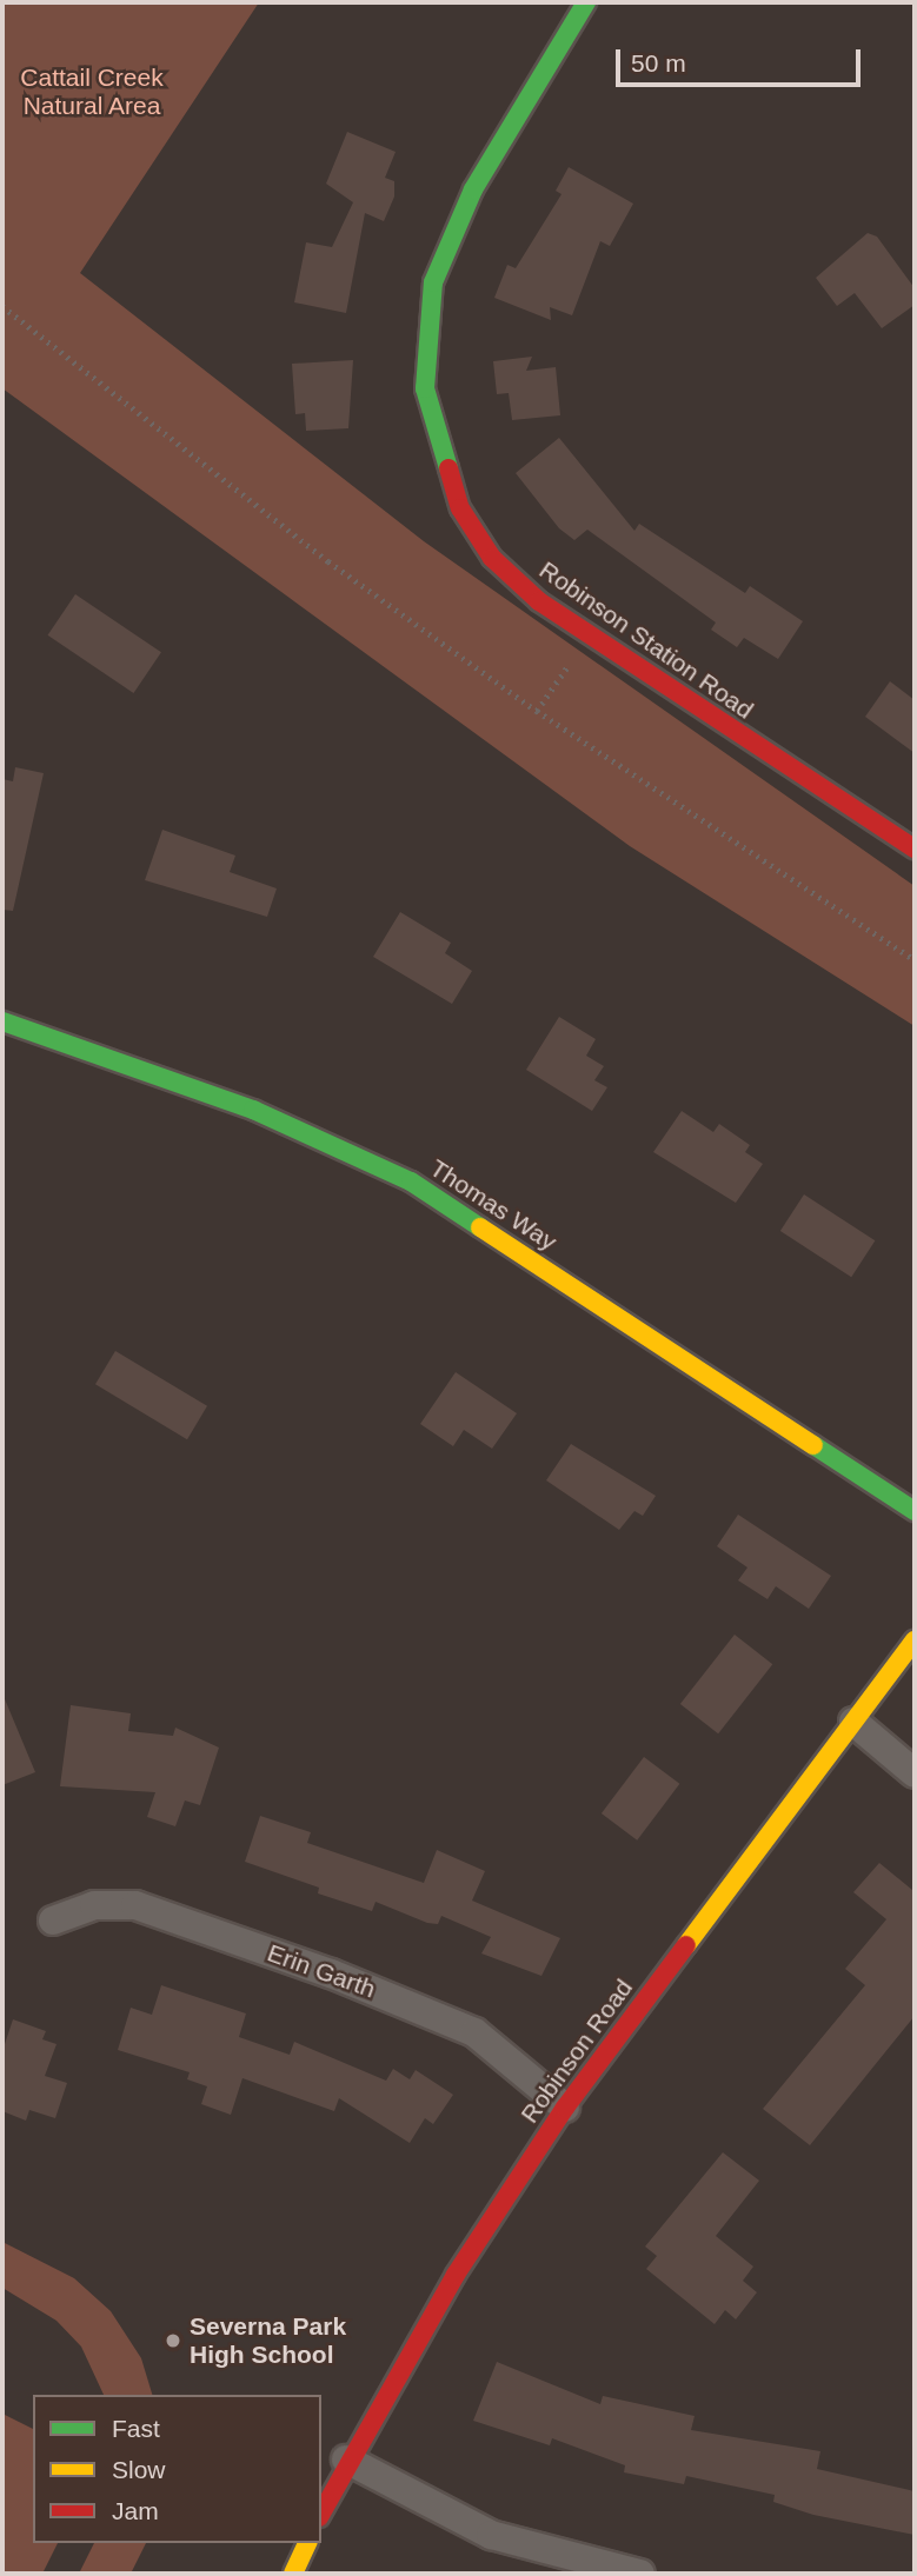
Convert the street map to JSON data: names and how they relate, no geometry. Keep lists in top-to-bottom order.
{
  "streets": {
    "street": [
      "Robinson Station Road",
      "Thomas Way",
      "Erin Garth",
      "Robinson Road"
    ]
  },
  "crossings": [
    ["Erin Garth", "Robinson Road"]
  ],
  "parks": ["Cattail Creek Natural Area"],
  "places": ["Severna Park High School"],
  "legend": ["Fast", "Slow", "Jam"],
  "scale_bar": "50 m"
}
